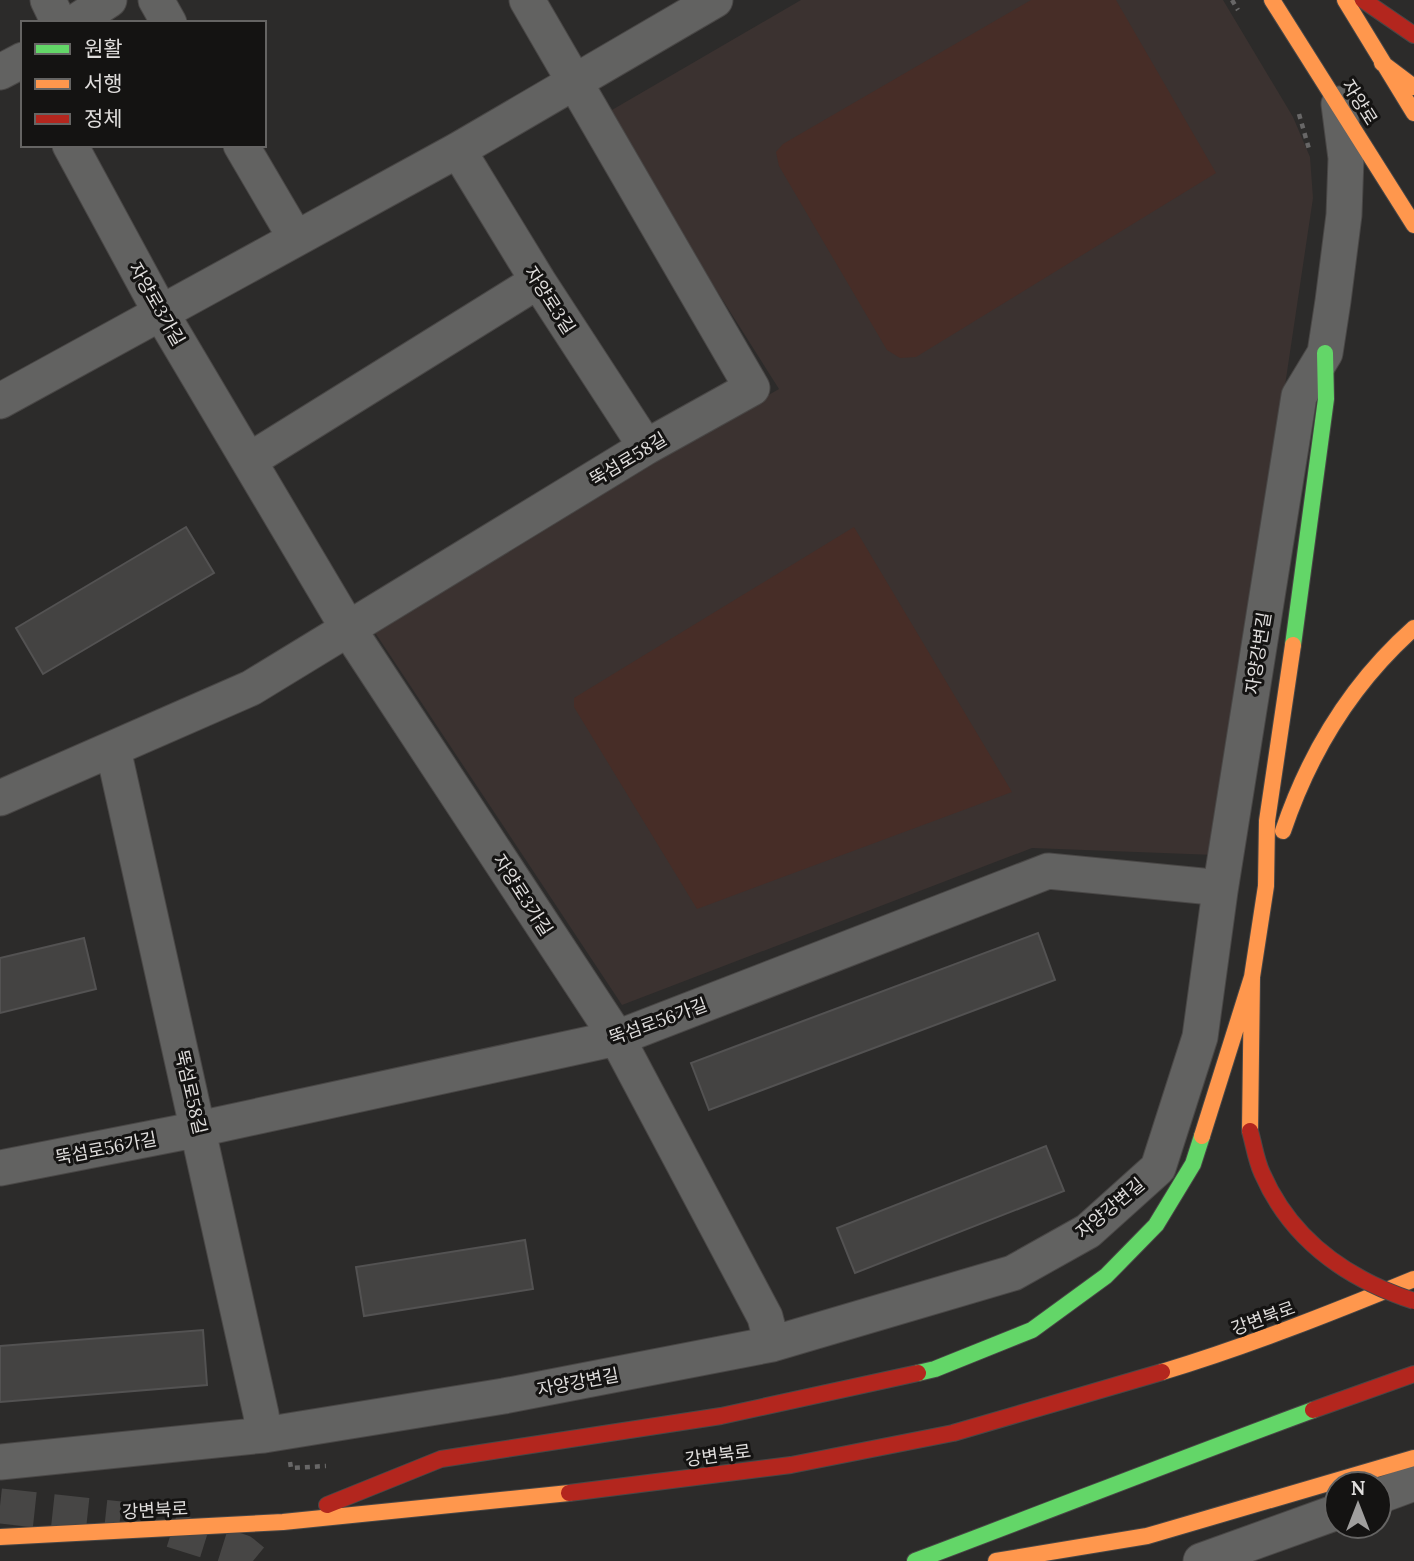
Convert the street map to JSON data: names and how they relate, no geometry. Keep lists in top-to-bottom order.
{
  "streets": {
    "main road": ["자양로", "강변북로"],
    "street": [
      "자양로3길",
      "자양로3가길",
      "뚝섬로58길",
      "자양강변길",
      "뚝섬로56가길"
    ]
  },
  "crossings": [
    ["자양로", "자양강변길"],
    ["자양로3길", "뚝섬로58길"],
    ["자양로3가길", "뚝섬로58길"],
    ["자양로3가길", "자양강변길"],
    ["자양로3가길", "뚝섬로56가길"],
    ["뚝섬로58길", "자양강변길"],
    ["뚝섬로58길", "뚝섬로56가길"],
    ["자양강변길", "뚝섬로56가길"]
  ],
  "legend": ["원활", "서행", "정체"],
  "north": "top"
}
